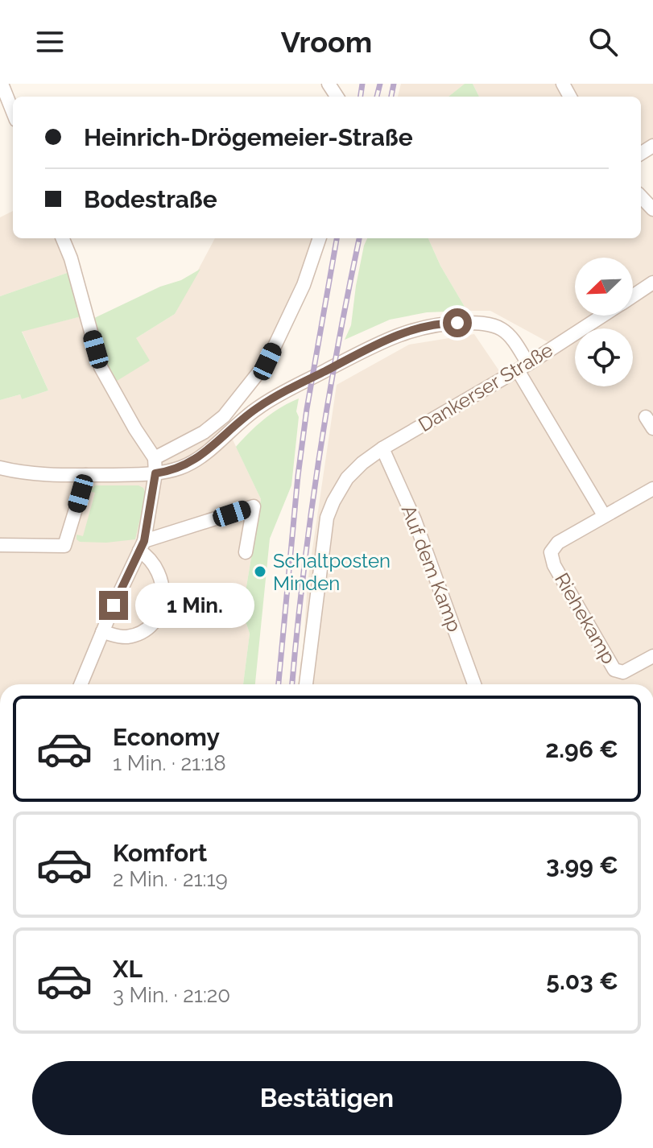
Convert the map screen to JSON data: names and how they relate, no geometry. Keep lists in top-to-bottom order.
{
  "streets": {
    "street": ["Dankerser Straße", "Auf dem Kamp", "Riehekamp"]
  },
  "crossings": [
    ["Dankerser Straße", "Auf dem Kamp"]
  ],
  "places": ["Schaltposten Minden"],
  "north": "bottom left",
  "page": {
    "header": "Vroom",
    "banner": ["Heinrich-Drögemeier-Straße", "Bodestraße"],
    "bubble": "1 Min.",
    "list": [
      {
        "name": "Economy",
        "note": "1 Min. · 21:18",
        "value": "2.96 €"
      },
      {
        "name": "Komfort",
        "note": "2 Min. · 21:19",
        "value": "3.99 €"
      },
      {
        "name": "XL",
        "note": "3 Min. · 21:20",
        "value": "5.03 €"
      }
    ],
    "buttons": "Bestätigen"
  }
}
